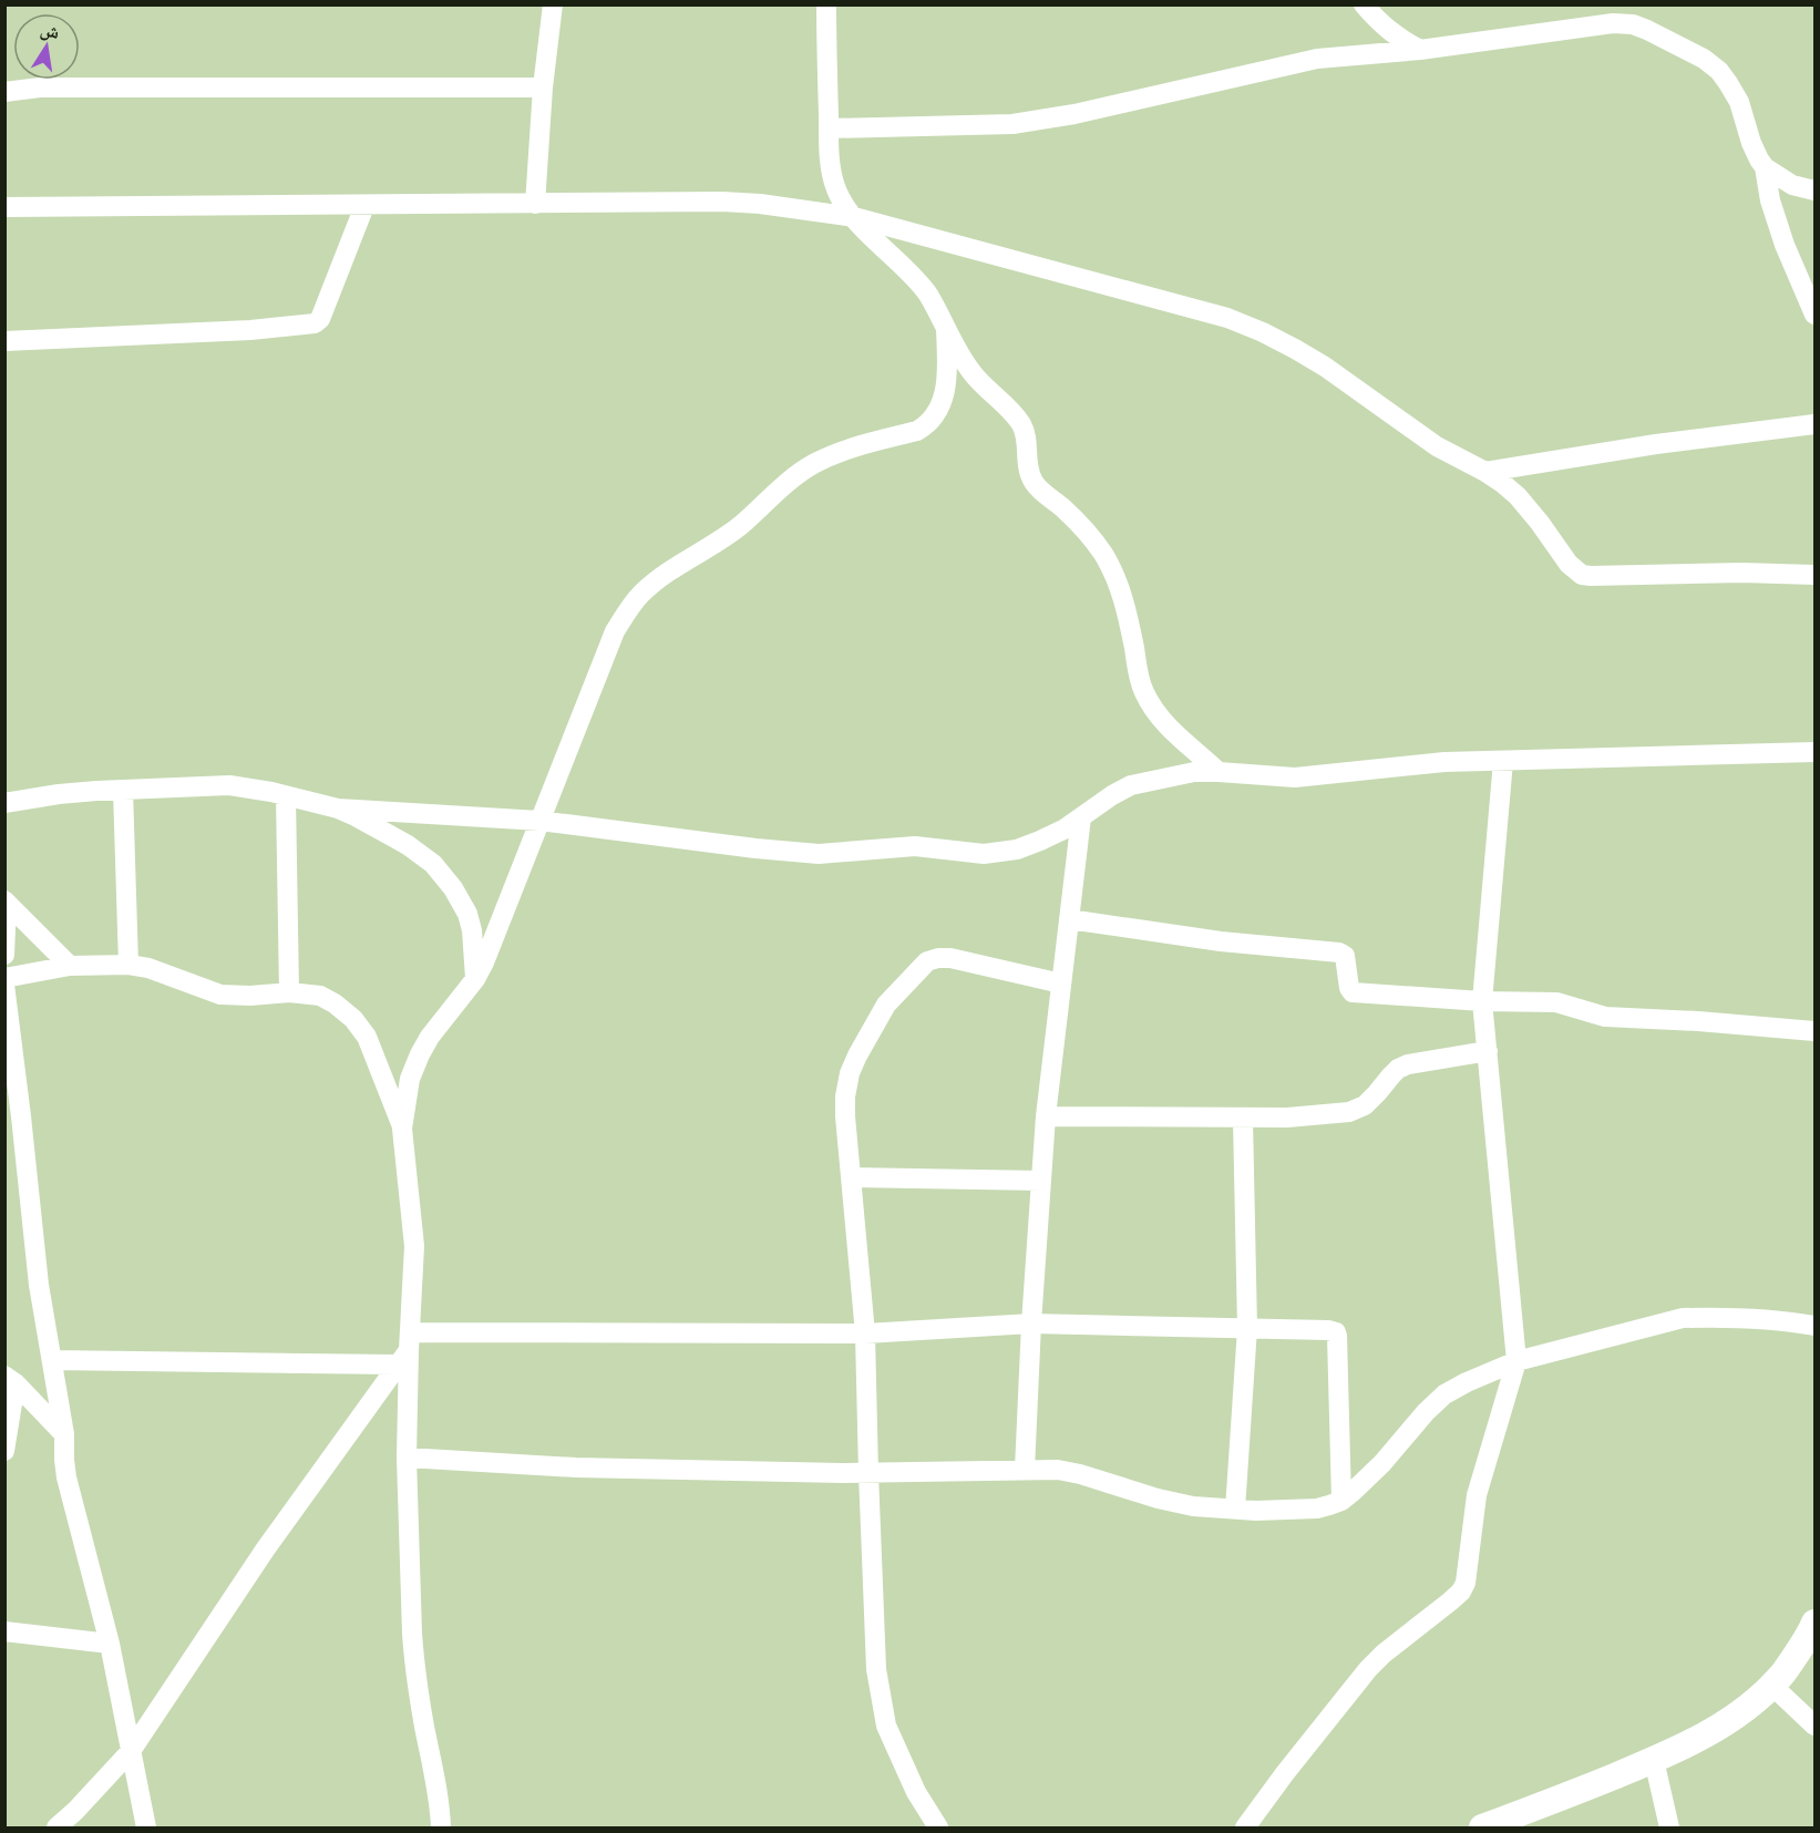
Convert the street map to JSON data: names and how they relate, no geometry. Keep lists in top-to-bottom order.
{
  "north": "top"
}
